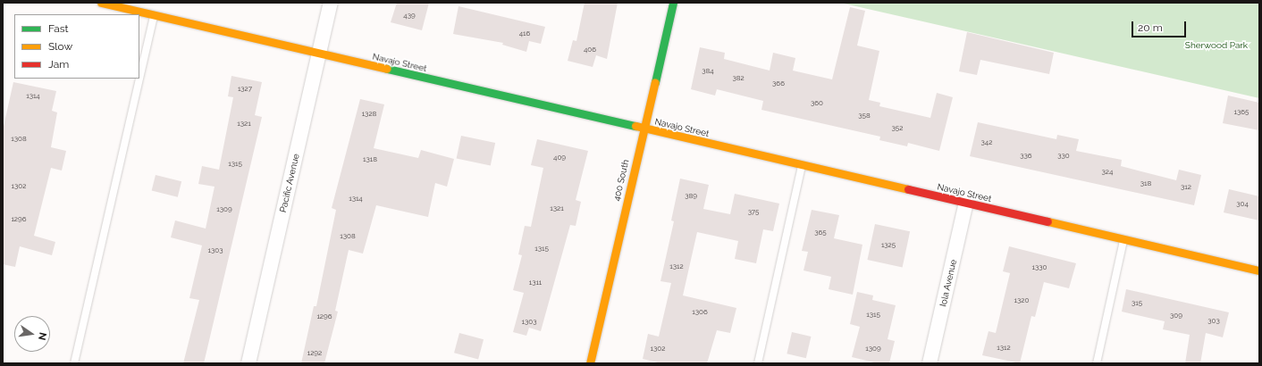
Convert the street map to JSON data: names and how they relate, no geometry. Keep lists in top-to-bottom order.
{
  "streets": {
    "street": [
      "Navajo Street",
      "400 South",
      "Pacific Avenue",
      "Iola Avenue"
    ]
  },
  "crossings": [
    ["Navajo Street", "400 South"],
    ["Navajo Street", "Pacific Avenue"],
    ["Navajo Street", "Iola Avenue"]
  ],
  "parks": ["Sherwood Park"],
  "house_numbers": [
    "439",
    "416",
    "406",
    "384",
    "382",
    "366",
    "1327",
    "1314",
    "360",
    "1365",
    "1328",
    "358",
    "1321",
    "352",
    "1308",
    "342",
    "336",
    "330",
    "409",
    "1318",
    "1315",
    "324",
    "318",
    "1302",
    "312",
    "389",
    "1314",
    "304",
    "1321",
    "1309",
    "375",
    "1296",
    "365",
    "1308",
    "1325",
    "1315",
    "1303",
    "1312",
    "1330",
    "1311",
    "1320",
    "315",
    "1306",
    "1315",
    "309",
    "1296",
    "303",
    "1303",
    "1312",
    "1302",
    "1309",
    "1292"
  ],
  "legend": ["Fast", "Slow", "Jam"],
  "scale_bar": "20 m",
  "north": "right"
}
